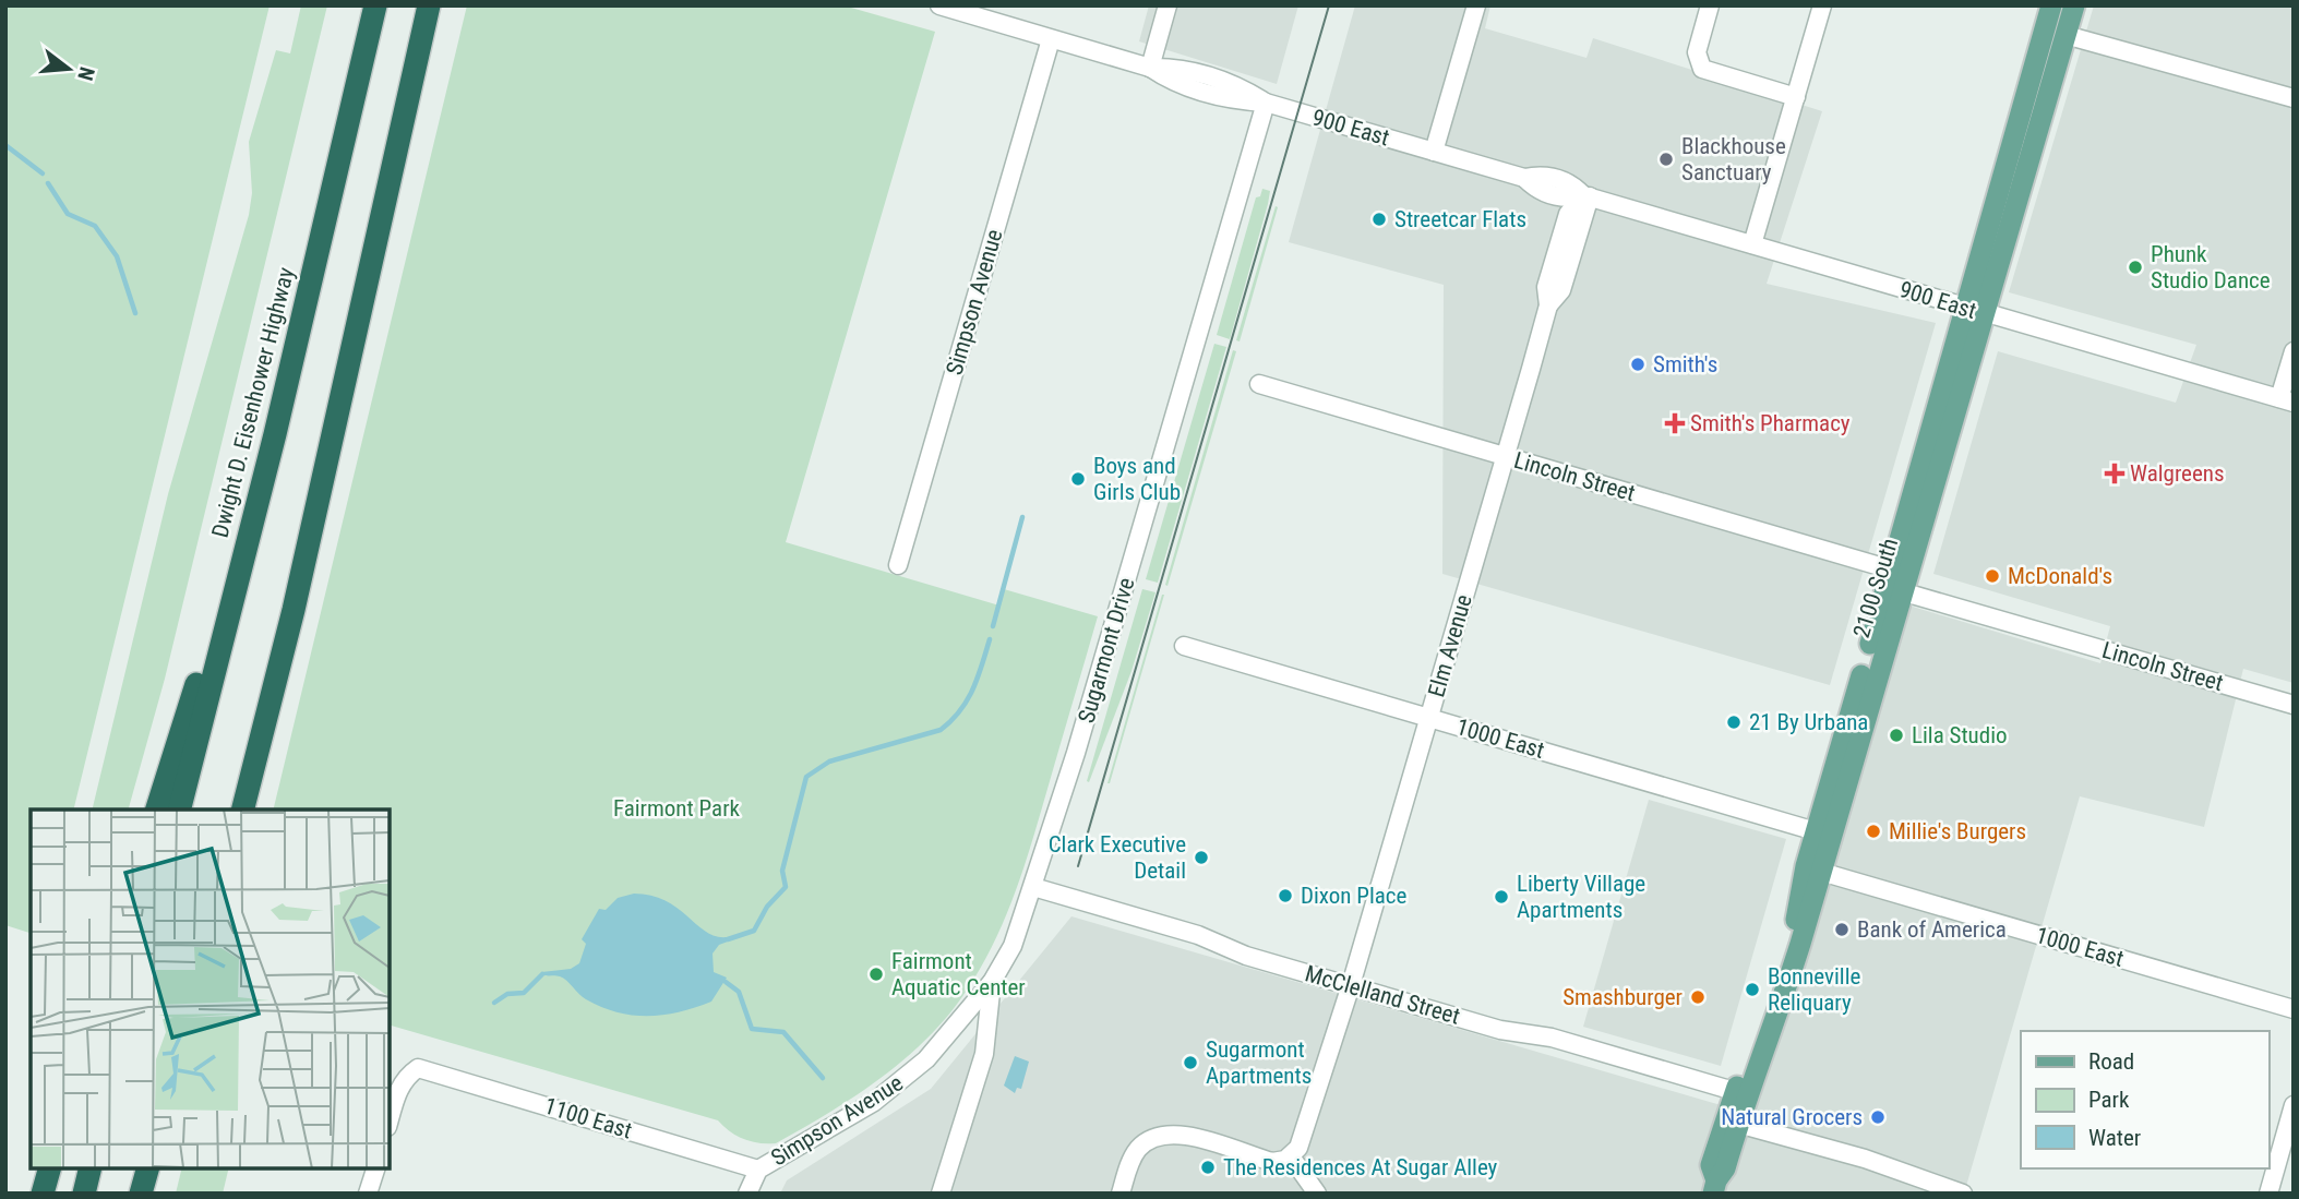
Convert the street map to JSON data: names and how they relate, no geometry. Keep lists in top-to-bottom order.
{
  "streets": {
    "highway": ["Dwight D. Eisenhower Highway"],
    "main road": ["2100 South"],
    "street": [
      "900 East",
      "Simpson Avenue",
      "Lincoln Street",
      "Elm Avenue",
      "Sugarmont Drive",
      "1000 East",
      "McClelland Street",
      "1100 East"
    ]
  },
  "crossings": [
    ["900 East", "Simpson Avenue"],
    ["900 East", "2100 South"],
    ["900 East", "Elm Avenue"],
    ["900 East", "Sugarmont Drive"],
    ["Simpson Avenue", "Sugarmont Drive"],
    ["Simpson Avenue", "1100 East"],
    ["Lincoln Street", "2100 South"],
    ["Lincoln Street", "Elm Avenue"],
    ["2100 South", "1000 East"],
    ["2100 South", "McClelland Street"],
    ["Elm Avenue", "1000 East"],
    ["Elm Avenue", "McClelland Street"],
    ["Sugarmont Drive", "McClelland Street"]
  ],
  "parks": ["Fairmont Park"],
  "places": {
    "other": [
      "Blackhouse Sanctuary",
      "Streetcar Flats",
      "Phunk Studio Dance",
      "Smith's",
      "Boys and Girls Club",
      "McDonald's",
      "21 By Urbana",
      "Lila Studio",
      "Millie's Burgers",
      "Clark Executive Detail",
      "Dixon Place",
      "Liberty Village Apartments",
      "Bank of America",
      "Fairmont Aquatic Center",
      "Bonneville Reliquary",
      "Smashburger",
      "Sugarmont Apartments",
      "Natural Grocers",
      "The Residences At Sugar Alley"
    ],
    "health": ["Smith's Pharmacy", "Walgreens"]
  },
  "legend": ["Road", "Park", "Water"],
  "north": "right"
}
